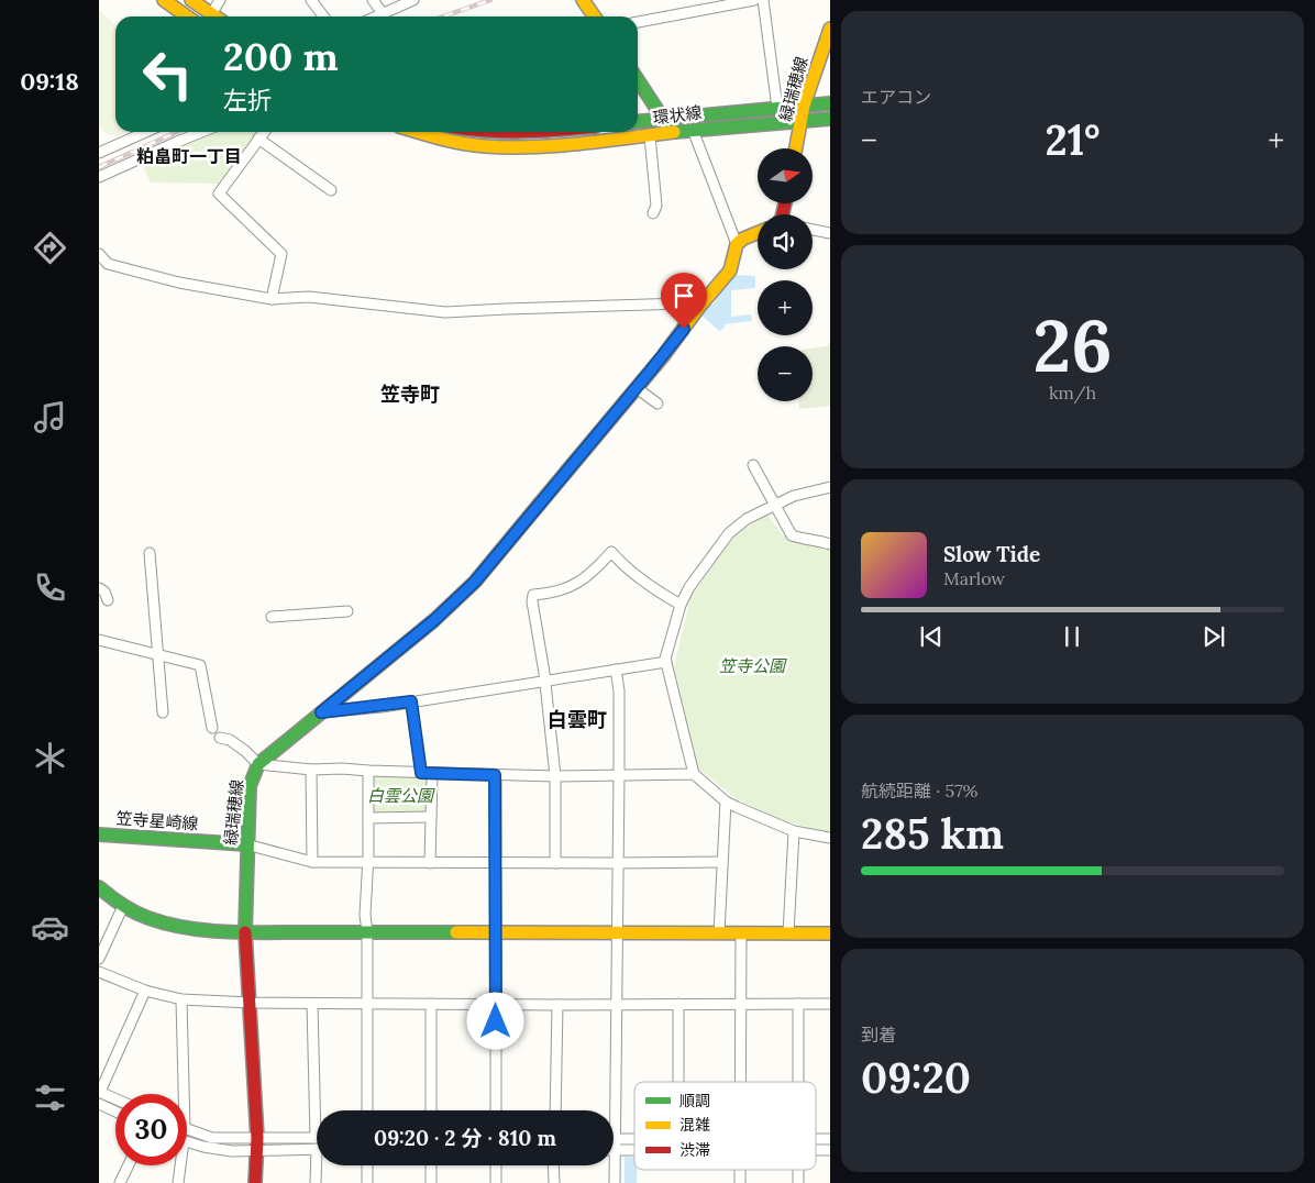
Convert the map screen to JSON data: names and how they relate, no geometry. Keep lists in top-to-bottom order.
{
  "streets": {
    "main road": ["緑瑞穂線", "環状線", "笠寺星崎線"]
  },
  "crossings": [
    ["緑瑞穂線", "環状線"],
    ["緑瑞穂線", "笠寺星崎線"]
  ],
  "districts": ["粕畠町一丁目", "笠寺町", "白雲町"],
  "parks": ["笠寺公園", "白雲公園"],
  "legend": ["順調", "混雑", "渋滞"],
  "north": "right",
  "page": {
    "tabs": "09:18",
    "tile": [
      "エアコン",
      ["26", "km/h"],
      ["航続距離 · 57%", "285 km"],
      ["到着", "09:20"]
    ],
    "turn": ["200 m", "左折"],
    "heat": ["−", "21°", "+"],
    "map_buttons": ["+", "−"],
    "song": ["Slow Tide", "Marlow"],
    "limit": "30",
    "trip": "09:20 · 2 分 · 810 m"
  }
}
